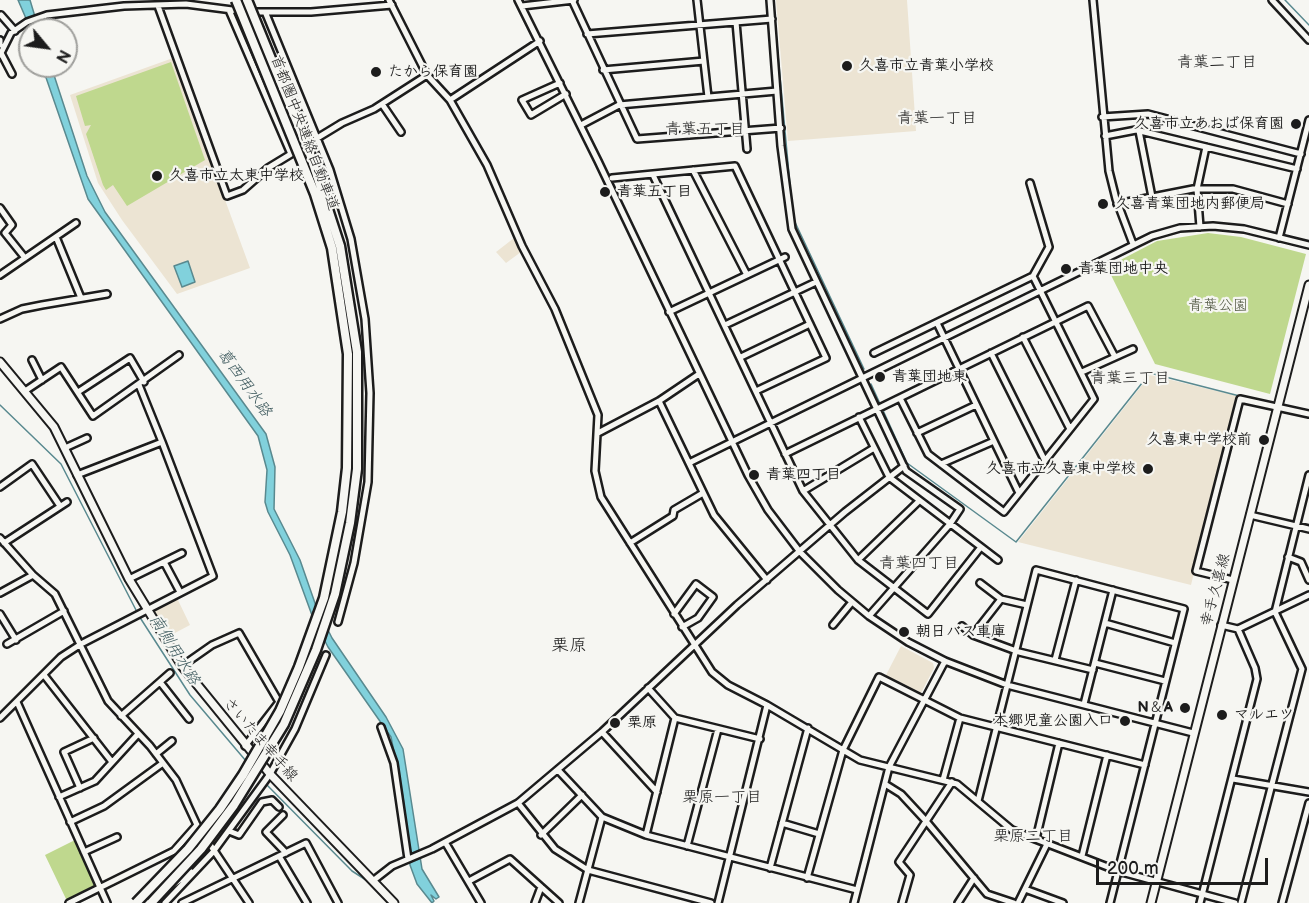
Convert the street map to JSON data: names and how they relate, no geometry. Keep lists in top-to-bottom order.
{
  "streets": {
    "highway": ["首都圏中央連絡自動車道"],
    "main road": ["幸手久喜線", "さいたま幸手線"]
  },
  "districts": [
    "青葉二丁目",
    "青葉一丁目",
    "青葉五丁目",
    "青葉三丁目",
    "青葉四丁目",
    "栗原",
    "栗原一丁目",
    "栗原二丁目"
  ],
  "water": ["葛西用水路", "南側用水路"],
  "parks": ["青葉公園"],
  "places": [
    "久喜市立青葉小学校",
    "たから保育園",
    "久喜市立あおば保育園",
    "久喜市立太東中学校",
    "青葉五丁目",
    "久喜青葉団地内郵便局",
    "青葉団地中央",
    "青葉団地東",
    "久喜東中学校前",
    "久喜市立久喜東中学校",
    "青葉四丁目",
    "朝日バス車庫",
    "N＆A",
    "マルエツ",
    "本郷児童公園入口",
    "栗原"
  ],
  "scale_bar": "200 m",
  "north": "bottom right"
}
